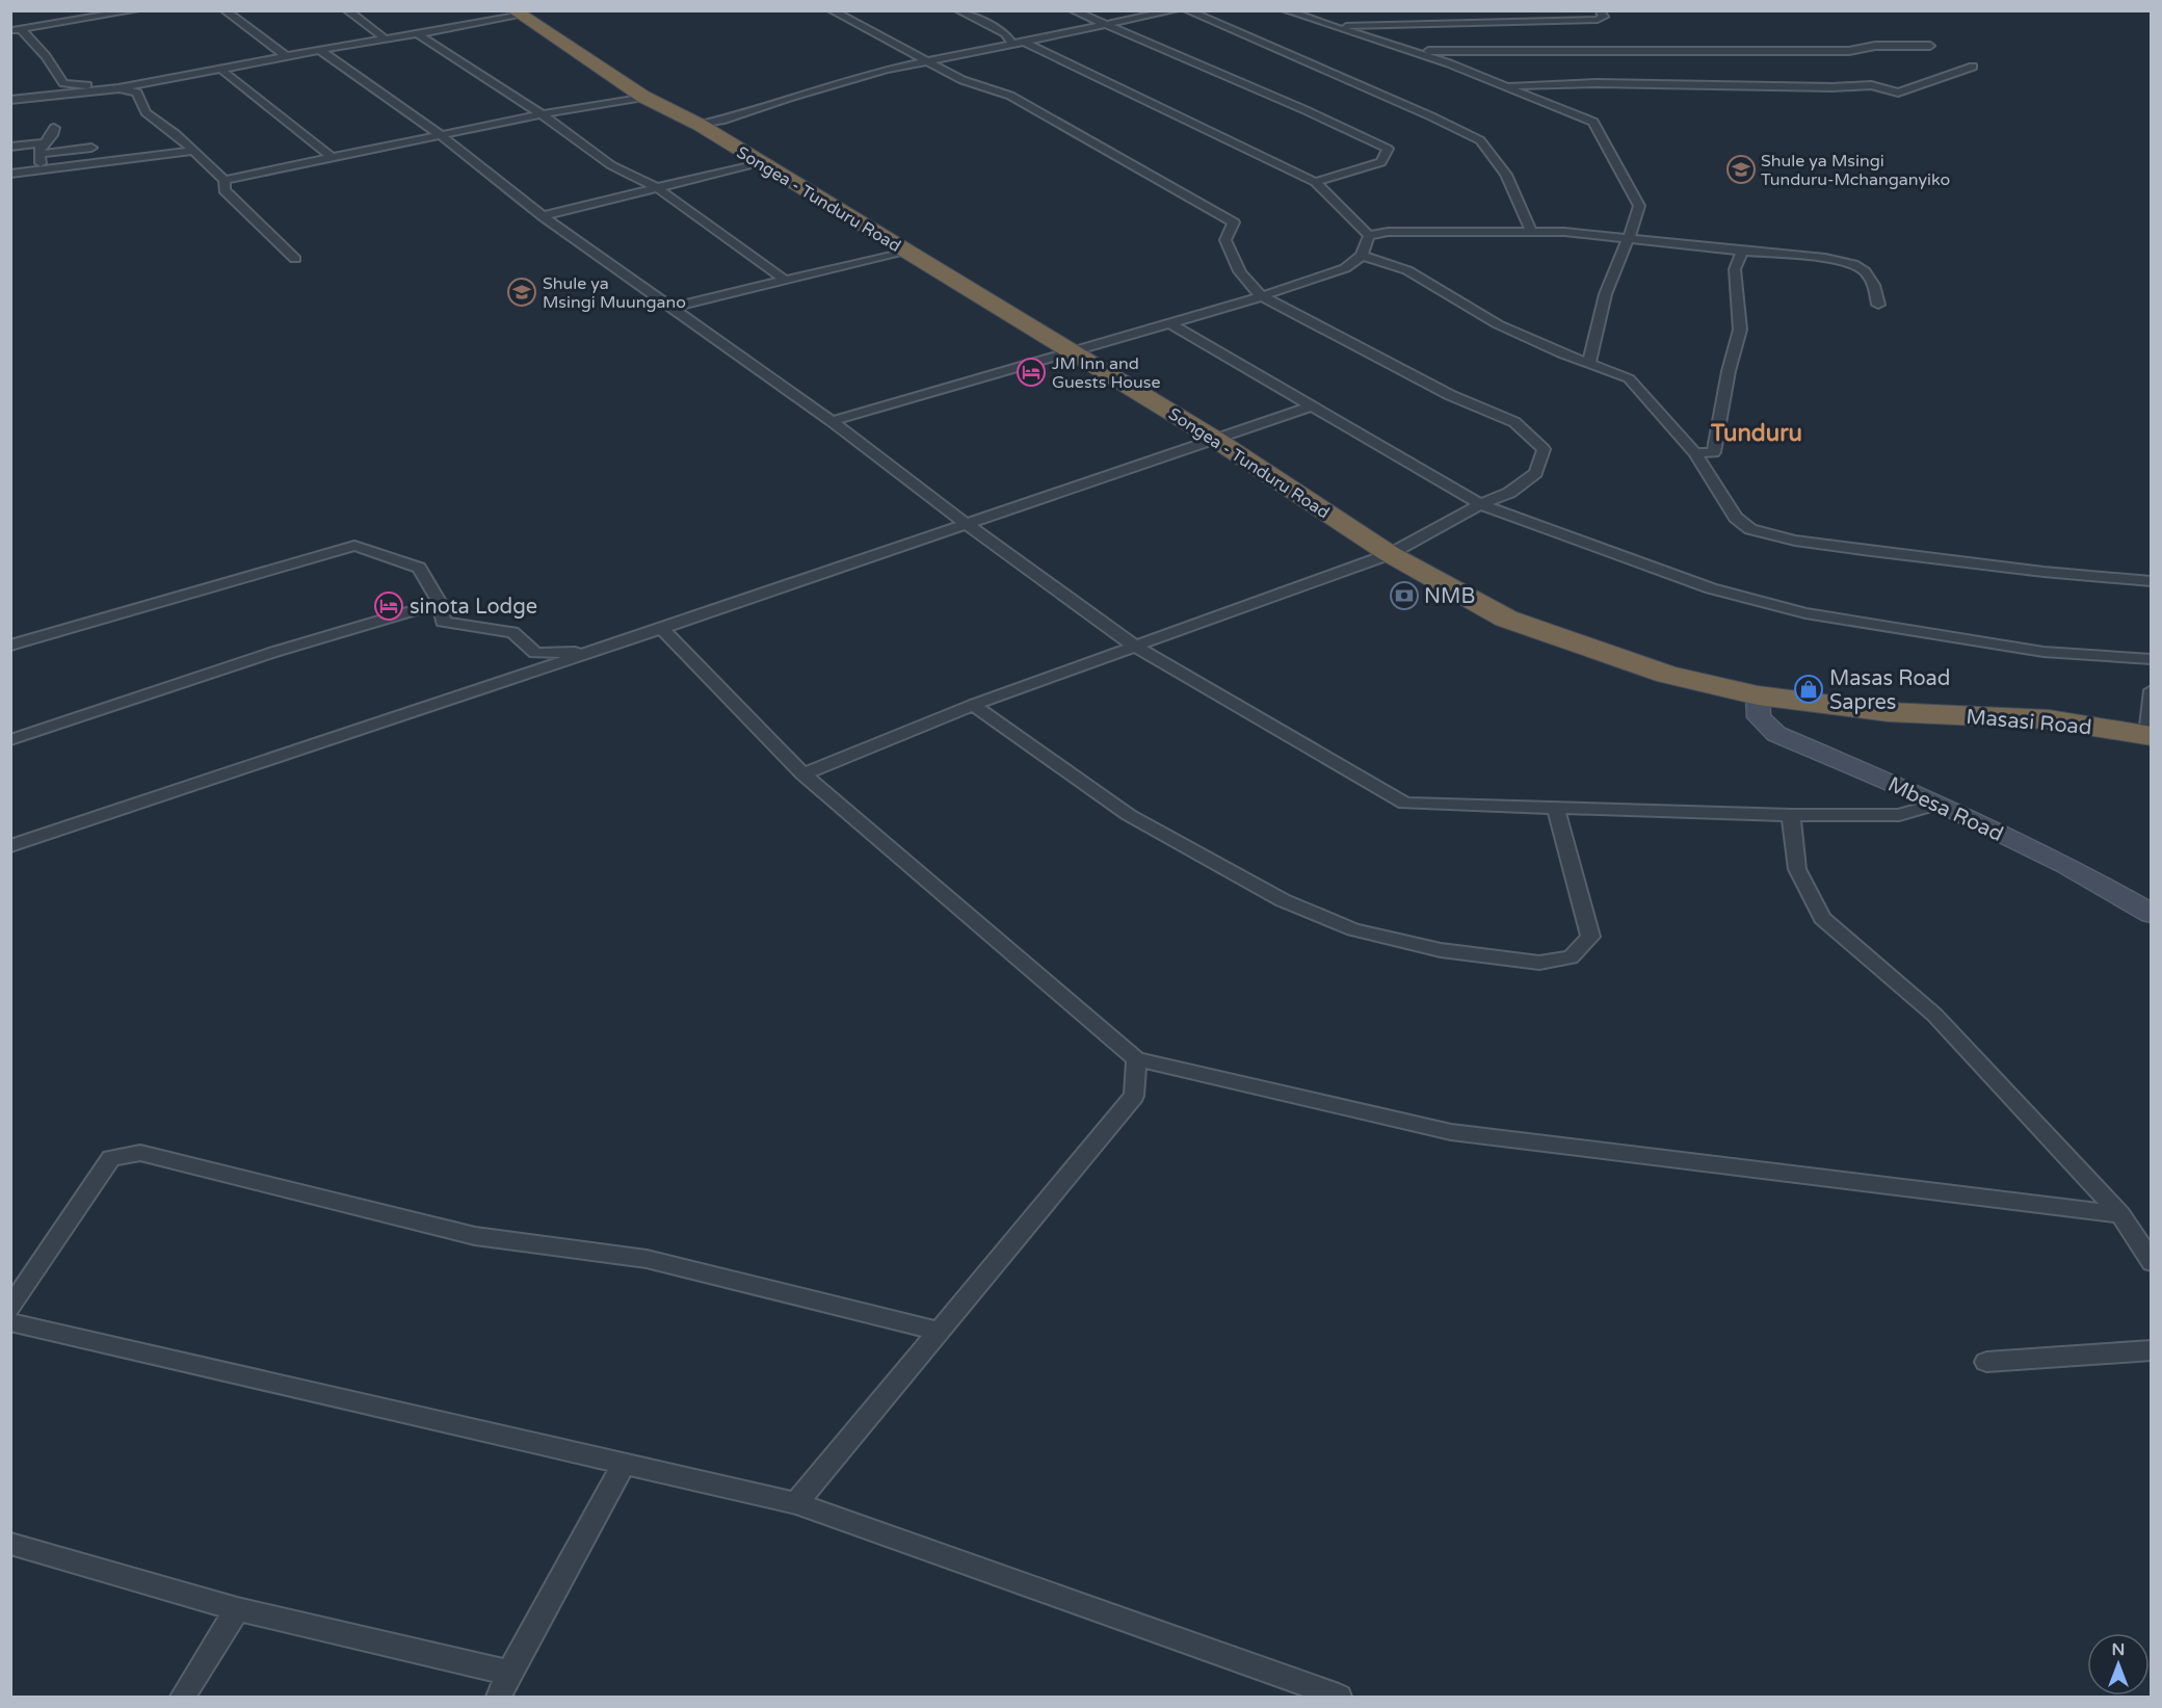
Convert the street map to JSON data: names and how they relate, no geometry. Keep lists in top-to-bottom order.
{
  "streets": {
    "highway": ["Songea - Tunduru Road", "Masasi Road"],
    "main road": ["Mbesa Road"]
  },
  "crossings": [
    ["Songea - Tunduru Road", "Masasi Road"],
    ["Songea - Tunduru Road", "Mbesa Road"],
    ["Masasi Road", "Mbesa Road"]
  ],
  "districts": ["Tunduru"],
  "places": {
    "school or university": ["Shule ya Msingi Tunduru-Mchanganyiko", "Shule ya Msingi Muungano"],
    "hotel": ["JM Inn and Guests House", "sinota Lodge"],
    "bank": ["NMB"],
    "shop": ["Masas Road Sapres"]
  },
  "north": "top"
}
